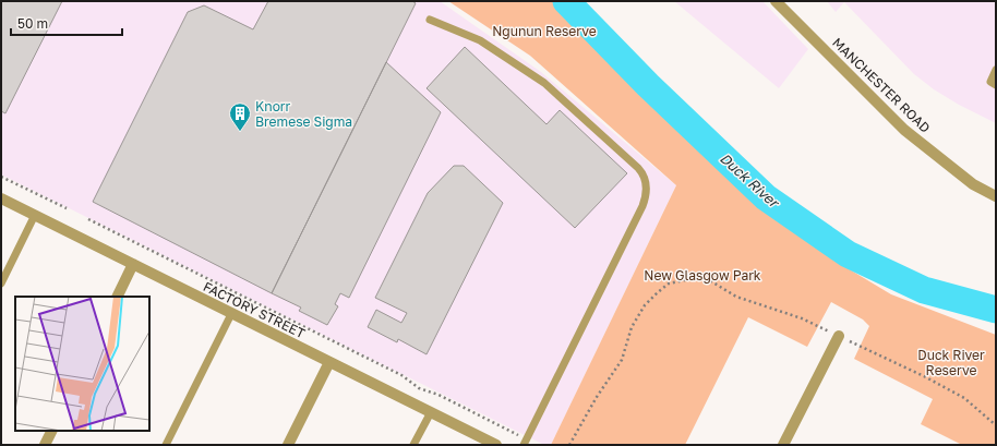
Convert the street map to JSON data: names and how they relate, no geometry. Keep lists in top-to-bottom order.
{
  "streets": {
    "street": ["MANCHESTER ROAD", "FACTORY STREET"]
  },
  "water": ["Duck River"],
  "parks": ["Ngunun Reserve", "New Glasgow Park", "Duck River Reserve"],
  "places": {
    "building": ["Knorr Bremese Sigma"]
  },
  "scale_bar": "50 m"
}
